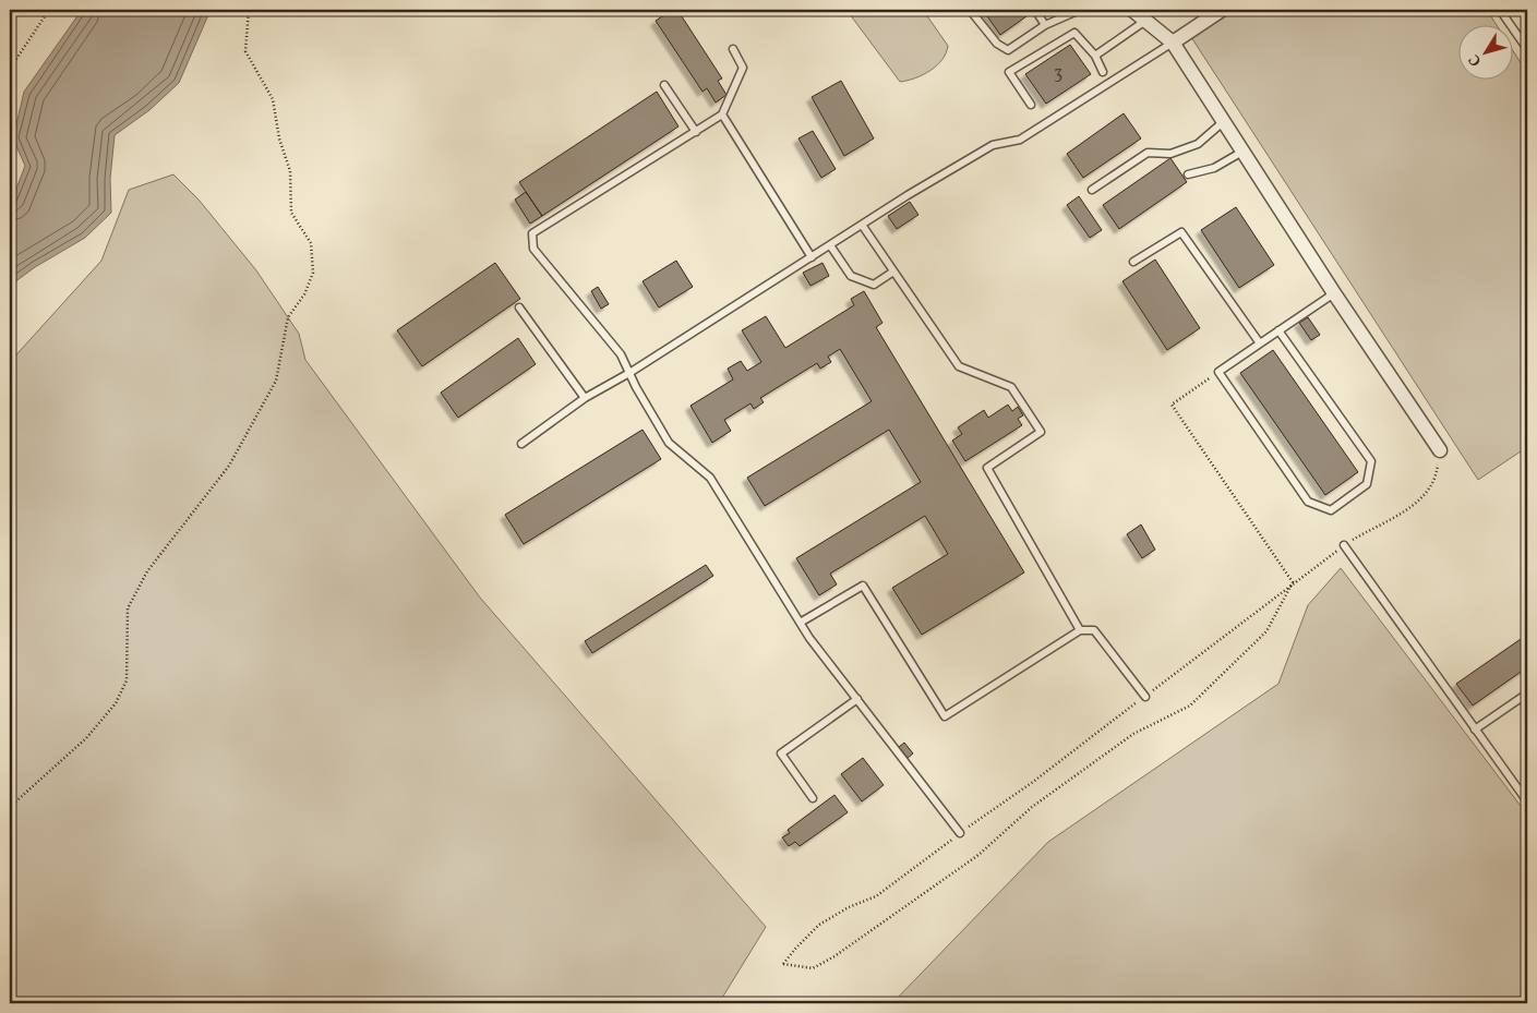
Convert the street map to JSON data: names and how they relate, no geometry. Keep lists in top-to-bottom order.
{
  "house_numbers": ["3"],
  "north": "bottom left"
}
